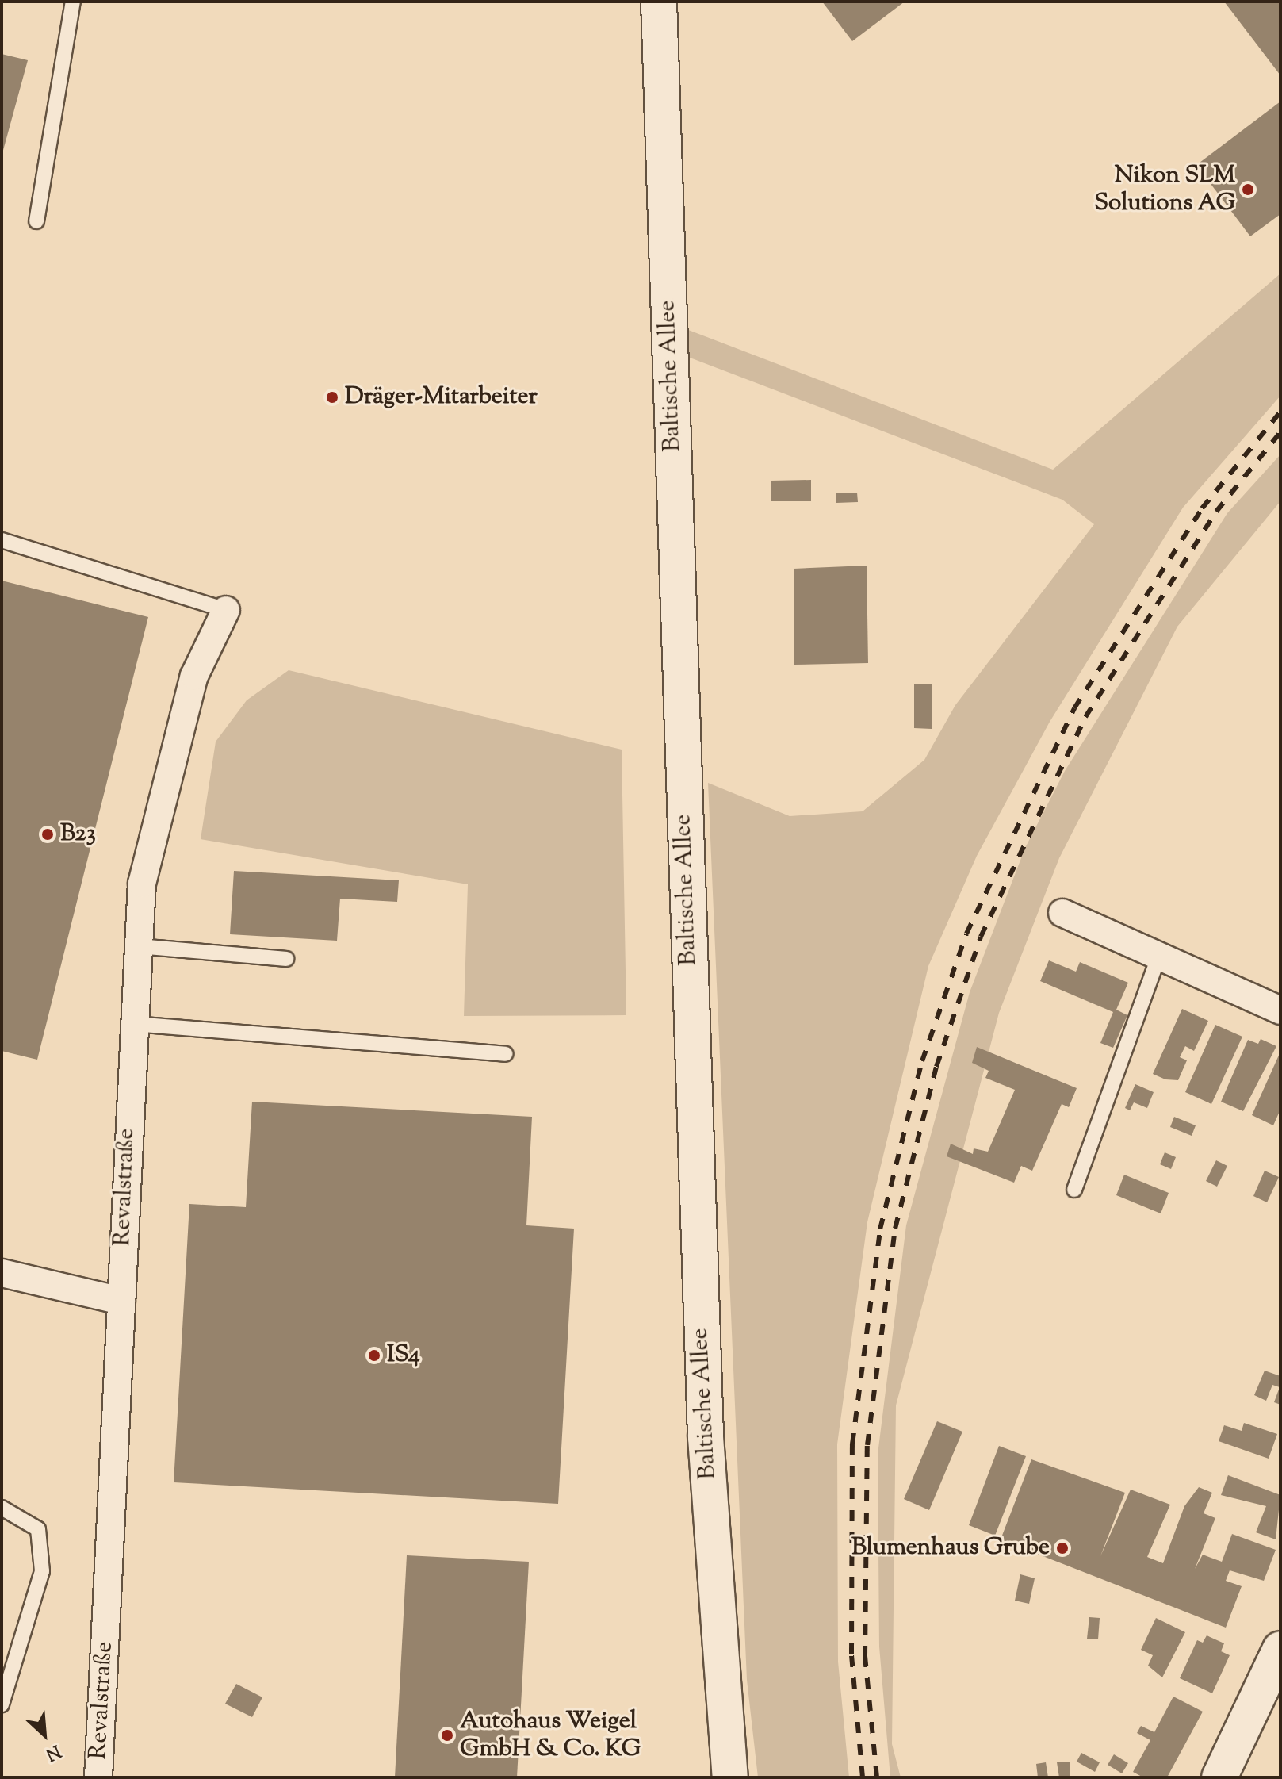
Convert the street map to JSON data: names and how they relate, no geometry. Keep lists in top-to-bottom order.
{
  "streets": {
    "main road": ["Baltische Allee"],
    "street": ["Revalstraße"]
  },
  "places": [
    "Nikon SLM Solutions AG",
    "Dräger-Mitarbeiter",
    "B23",
    "IS4",
    "Blumenhaus Grube",
    "Autohaus Weigel GmbH & Co. KG"
  ],
  "north": "bottom right"
}
